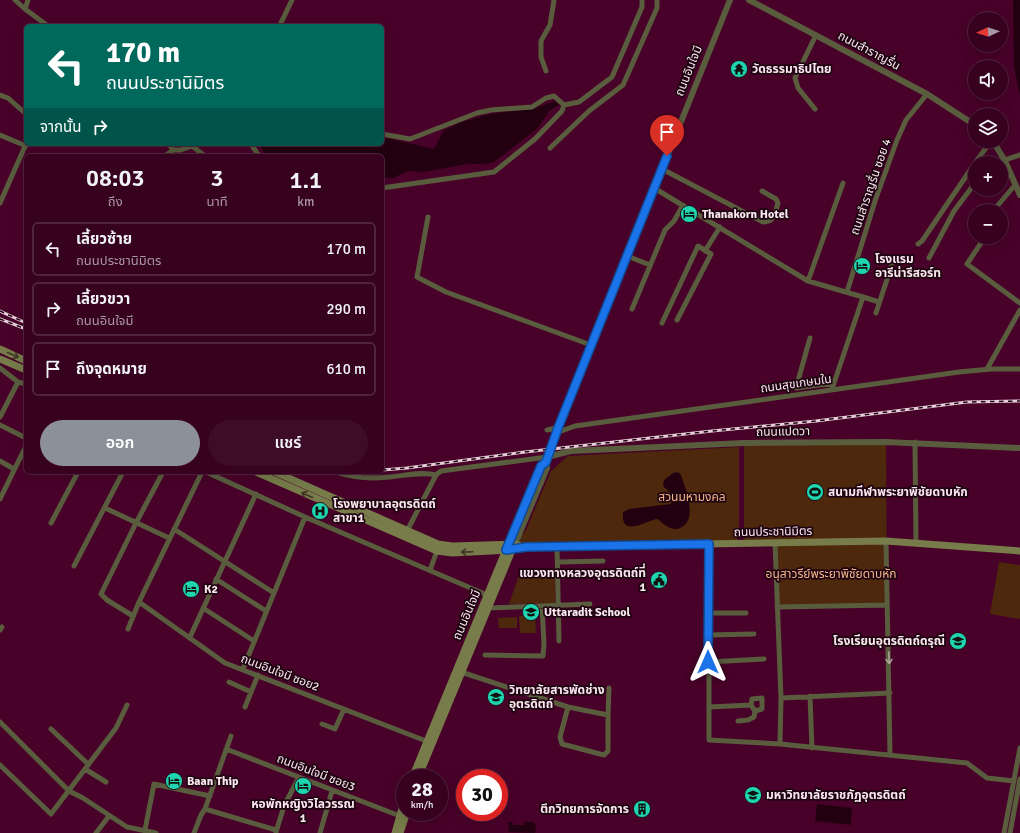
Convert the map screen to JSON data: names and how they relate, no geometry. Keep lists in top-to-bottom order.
{
  "streets": {
    "main road": ["ถนนอินใจมี", "ถนนประชานิมิตร"],
    "street": [
      "ถนนสำราญรื่น",
      "ถนนสำราญรื่น ซอย 4",
      "ถนนสุขเกษมใน",
      "ถนนแปดวา",
      "ถนนอินใจมี ซอย2",
      "ถนนอินใจมี ซอย3"
    ]
  },
  "crossings": [
    ["ถนนสำราญรื่น", "ถนนสำราญรื่น ซอย 4"],
    ["ถนนอินใจมี", "ถนนสุขเกษมใน"],
    ["ถนนอินใจมี", "ถนนประชานิมิตร"],
    ["ถนนอินใจมี", "ถนนอินใจมี ซอย2"]
  ],
  "parks": ["สวนมหามงคล", "อนุสาวรีย์พระยาพิชัยดาบหัก"],
  "places": {
    "temple": ["วัดธรรมาธิปไตย"],
    "hotel": [
      "Thanakorn Hotel",
      "โรงแรม อารีน่ารีสอร์ท",
      "K2",
      "Baan Thip",
      "หอพักหญิงวิไลวรรณ 1"
    ],
    "sports": ["สนามกีฬาพระยาพิชัยดาบหัก"],
    "hospital": ["โรงพยาบาลอุตรดิตถ์ สาขา1"],
    "public building": ["แขวงทางหลวงอุตรดิตถ์ที่ 1"],
    "school or university": [
      "Uttaradit School",
      "โรงเรียนอุตรดิตถ์ดรุณี",
      "วิทยาลัยสารพัดช่าง อุตรดิตถ์",
      "มหาวิทยาลัยราชภัฏอุตรดิตถ์"
    ],
    "building": ["ตึกวิทยการจัดการ"]
  },
  "north": "left",
  "page": {
    "map_buttons": ["+", "−"],
    "turn": ["170 m", "ถนนประชานิมิตร"],
    "then": "จากนั้น",
    "eta": [
      "08:03",
      "ถึง",
      "3",
      "นาที",
      "1.1",
      "km"
    ],
    "list": [
      {
        "name": "เลี้ยวซ้าย",
        "note": "ถนนประชานิมิตร",
        "value": "170 m"
      },
      {
        "name": "เลี้ยวขวา",
        "note": "ถนนอินใจมี",
        "value": "290 m"
      },
      {
        "name": "ถึงจุดหมาย",
        "value": "610 m"
      }
    ],
    "buttons": ["ออก", "แชร์"],
    "speed": "28 km/h",
    "limit": "30"
  }
}
